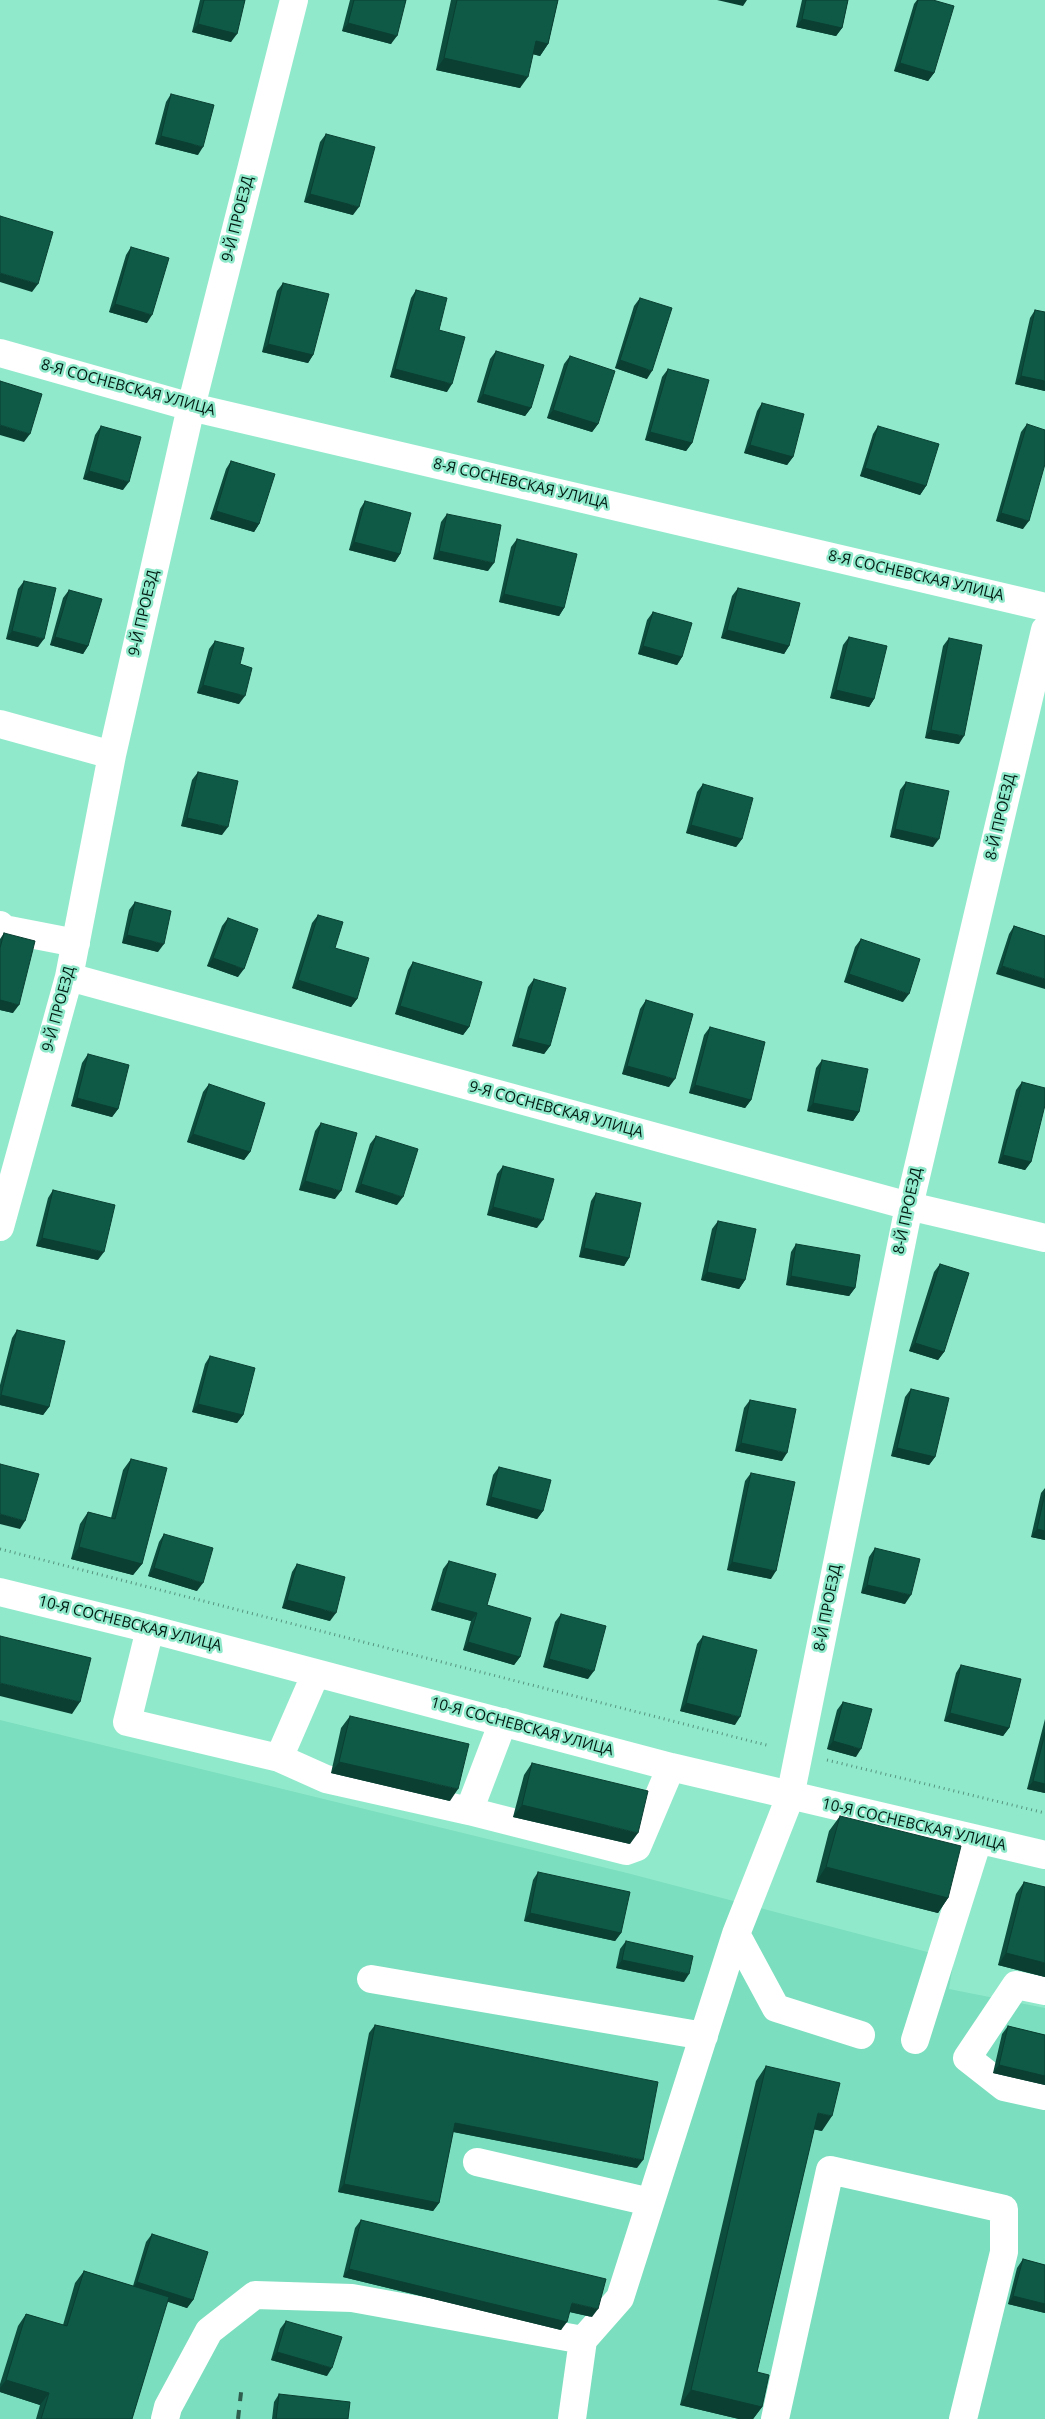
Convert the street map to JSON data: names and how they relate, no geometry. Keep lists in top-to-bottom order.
{
  "streets": {
    "street": [
      "9-Й ПРОЕЗД",
      "8-Я СОСНЕВСКАЯ УЛИЦА",
      "8-Й ПРОЕЗД",
      "9-Я СОСНЕВСКАЯ УЛИЦА",
      "10-Я СОСНЕВСКАЯ УЛИЦА"
    ]
  },
  "crossings": [
    ["9-Й ПРОЕЗД", "8-Я СОСНЕВСКАЯ УЛИЦА"],
    ["9-Й ПРОЕЗД", "9-Я СОСНЕВСКАЯ УЛИЦА"],
    ["8-Й ПРОЕЗД", "9-Я СОСНЕВСКАЯ УЛИЦА"],
    ["8-Й ПРОЕЗД", "10-Я СОСНЕВСКАЯ УЛИЦА"]
  ]
}
